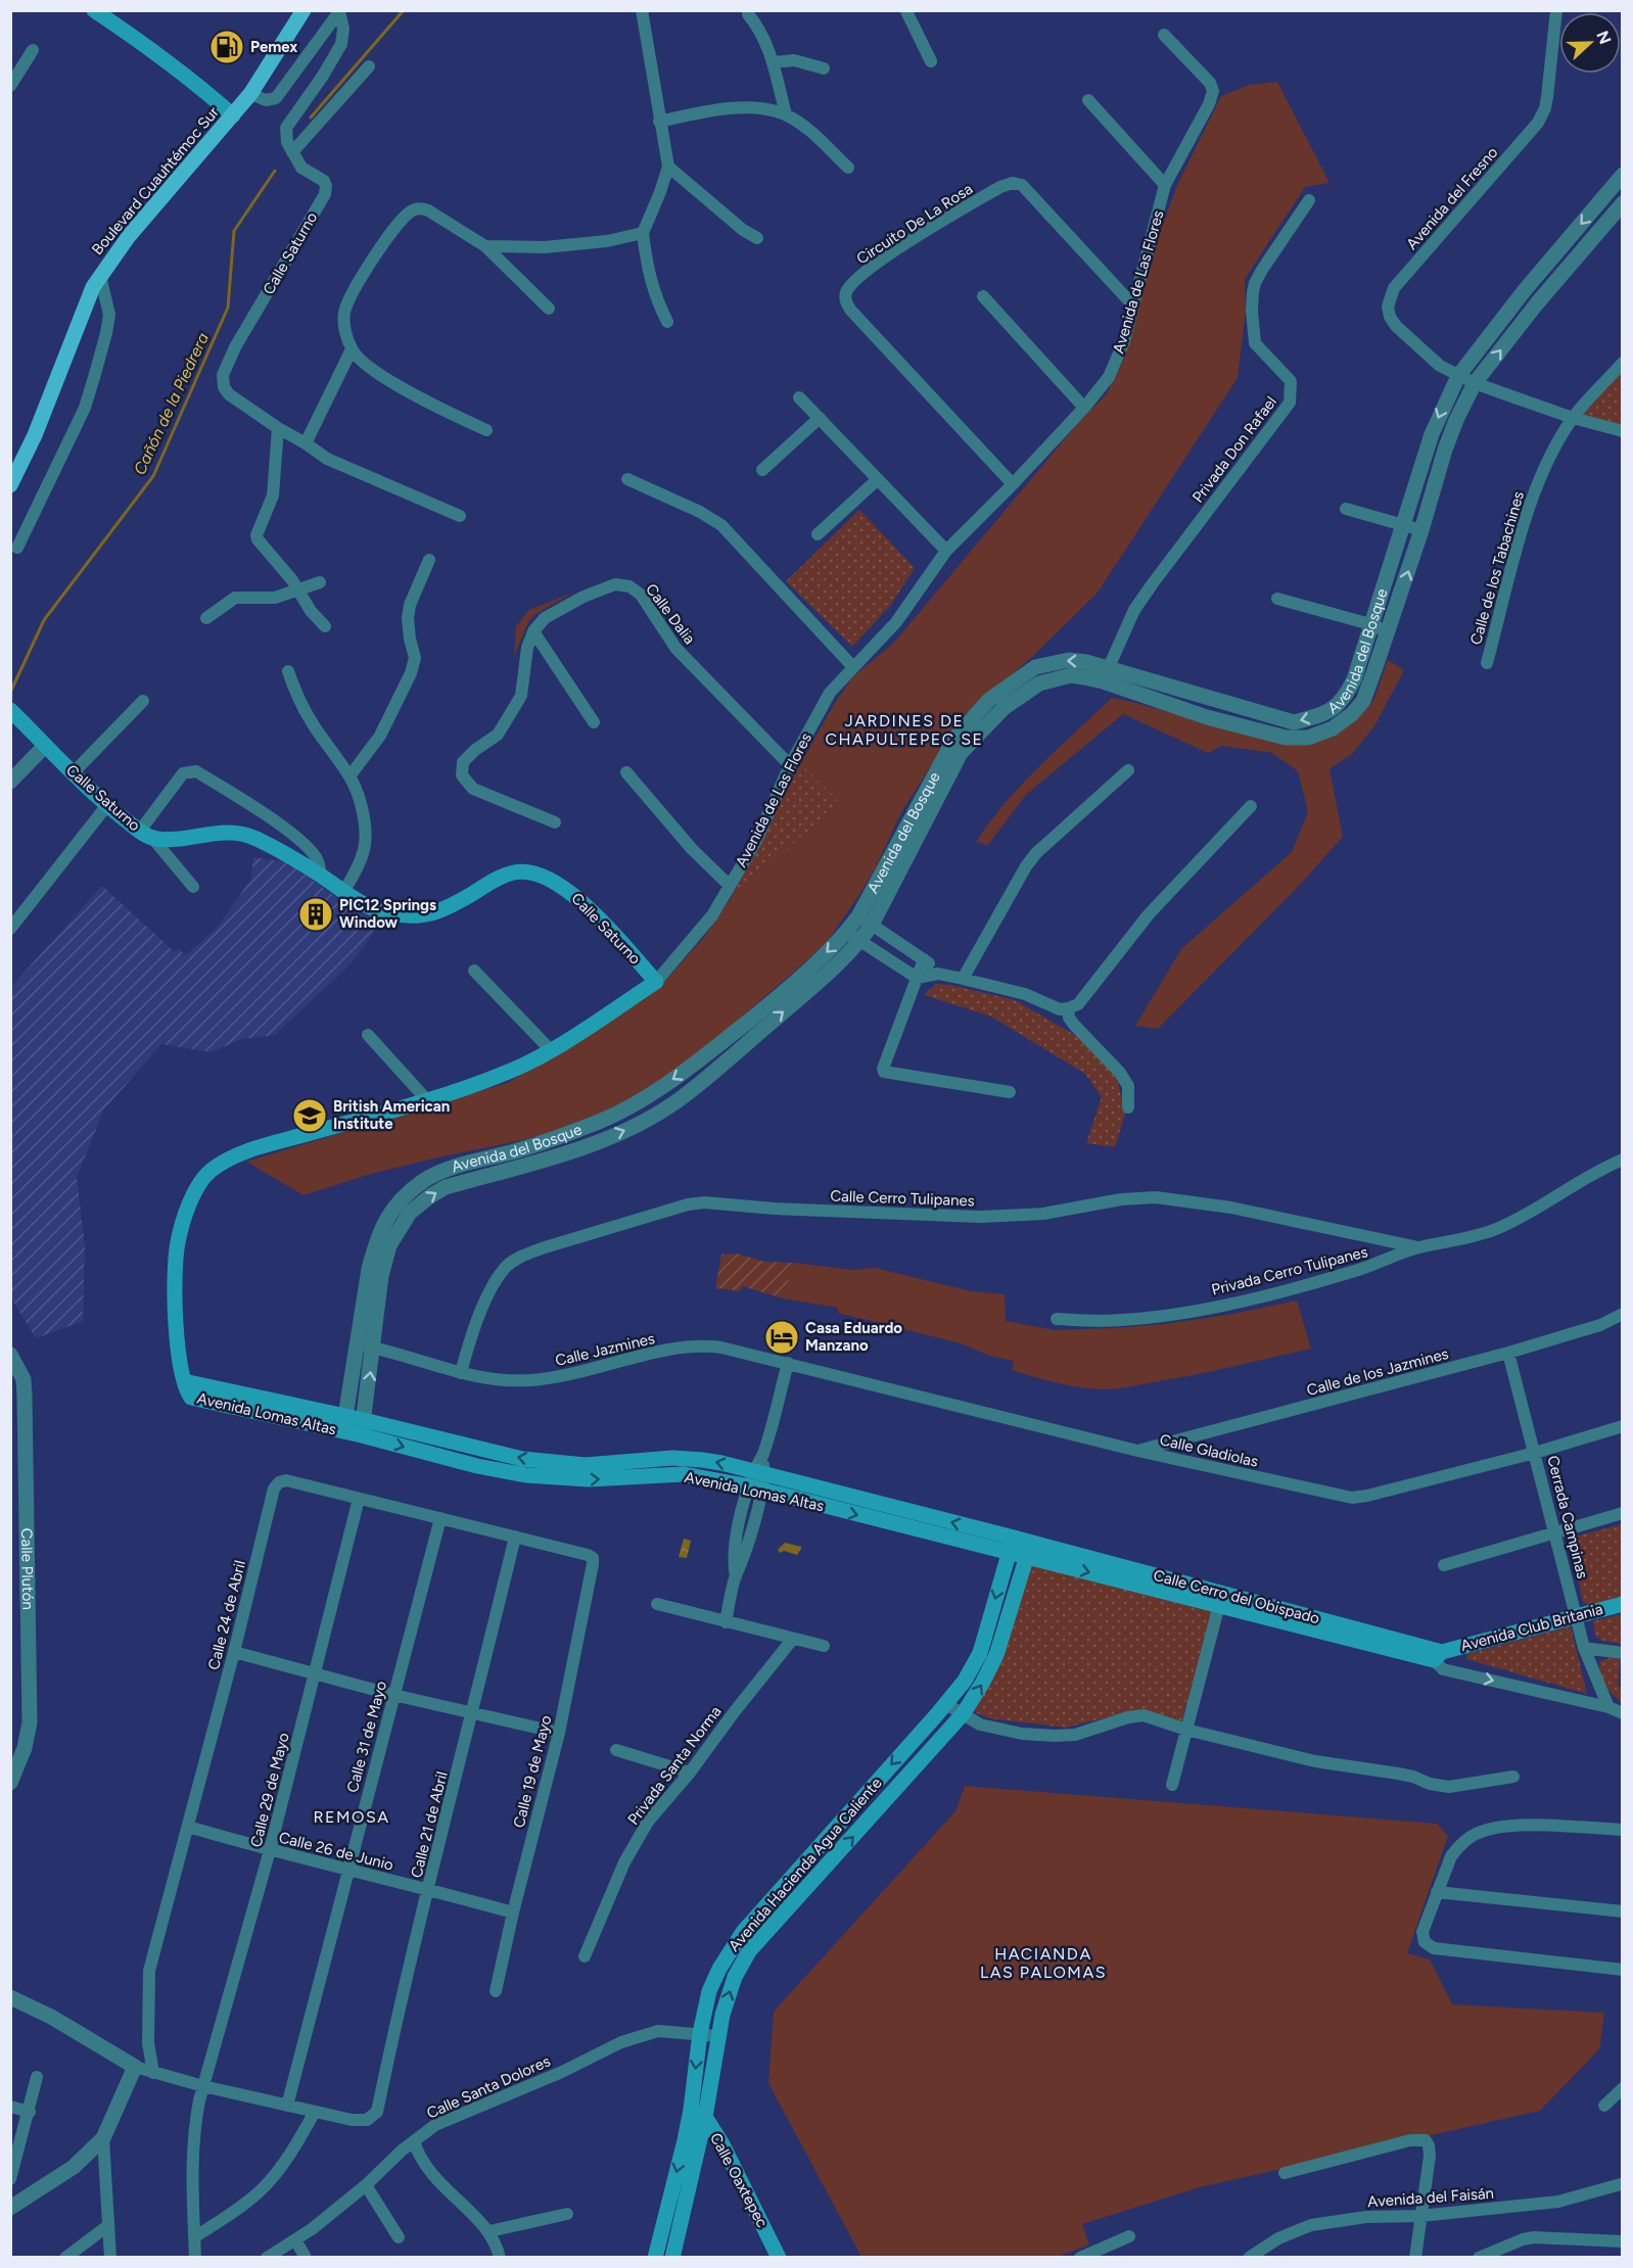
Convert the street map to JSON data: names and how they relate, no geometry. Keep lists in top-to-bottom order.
{
  "streets": {
    "main road": [
      "Boulevard Cuauhtémoc Sur",
      "Calle Saturno",
      "Avenida de Las Flores",
      "Avenida Lomas Altas",
      "Calle Cerro del Obispado",
      "Avenida Club Britania",
      "Avenida Hacienda Agua Caliente",
      "Calle Oaxtepec"
    ],
    "street": [
      "Avenida del Fresno",
      "Circuito De La Rosa",
      "Privada Don Rafael",
      "Calle de los Tabachines",
      "Calle Dalia",
      "Avenida del Bosque",
      "Calle Cerro Tulipanes",
      "Privada Cerro Tulipanes",
      "Calle Jazmines",
      "Calle de los Jazmines",
      "Calle Gladiolas",
      "Cerrada Campinas",
      "Calle Plutón",
      "Calle 24 de Abril",
      "Calle 31 de Mayo",
      "Privada Santa Norma",
      "Calle 19 de Mayo",
      "Calle 29 de Mayo",
      "Calle 21 de Abril",
      "Calle 26 de Junio",
      "Calle Santa Dolores",
      "Avenida del Faisán"
    ]
  },
  "crossings": [
    ["Avenida del Fresno", "Avenida del Bosque"],
    ["Circuito De La Rosa", "Avenida de Las Flores"],
    ["Calle Saturno", "Avenida de Las Flores"],
    ["Avenida de Las Flores", "Calle Dalia"],
    ["Avenida de Las Flores", "Avenida Lomas Altas"],
    ["Privada Don Rafael", "Avenida del Bosque"],
    ["Avenida del Bosque", "Calle Jazmines"],
    ["Avenida del Bosque", "Avenida Lomas Altas"],
    ["Calle Cerro Tulipanes", "Privada Cerro Tulipanes"],
    ["Calle Cerro Tulipanes", "Calle Jazmines"],
    ["Calle Jazmines", "Calle Gladiolas"],
    ["Calle de los Jazmines", "Calle Gladiolas"],
    ["Calle de los Jazmines", "Cerrada Campinas"],
    ["Avenida Lomas Altas", "Calle Cerro del Obispado"],
    ["Avenida Lomas Altas", "Avenida Hacienda Agua Caliente"],
    ["Calle Gladiolas", "Cerrada Campinas"],
    ["Cerrada Campinas", "Calle Cerro del Obispado"],
    ["Cerrada Campinas", "Avenida Club Britania"],
    ["Calle Cerro del Obispado", "Avenida Club Britania"],
    ["Calle Cerro del Obispado", "Avenida Hacienda Agua Caliente"],
    ["Calle 24 de Abril", "Calle 31 de Mayo"],
    ["Calle 24 de Abril", "Calle 19 de Mayo"],
    ["Calle 24 de Abril", "Calle 29 de Mayo"],
    ["Calle 24 de Abril", "Calle 21 de Abril"],
    ["Calle 24 de Abril", "Calle 26 de Junio"],
    ["Calle 31 de Mayo", "Calle 26 de Junio"],
    ["Calle 19 de Mayo", "Calle 26 de Junio"],
    ["Calle 29 de Mayo", "Calle 26 de Junio"],
    ["Calle 21 de Abril", "Calle 26 de Junio"],
    ["Avenida Hacienda Agua Caliente", "Calle Santa Dolores"],
    ["Avenida Hacienda Agua Caliente", "Calle Oaxtepec"]
  ],
  "districts": ["JARDINES DE CHAPULTEPEC SE", "REMOSA", "HACIANDA LAS PALOMAS"],
  "water": ["Cañón de la Piedrera"],
  "places": {
    "fuel station": ["Pemex"],
    "building": ["PIC12 Springs Window"],
    "school or university": ["British American Institute"],
    "hotel": ["Casa Eduardo Manzano"]
  },
  "north": "right"
}
